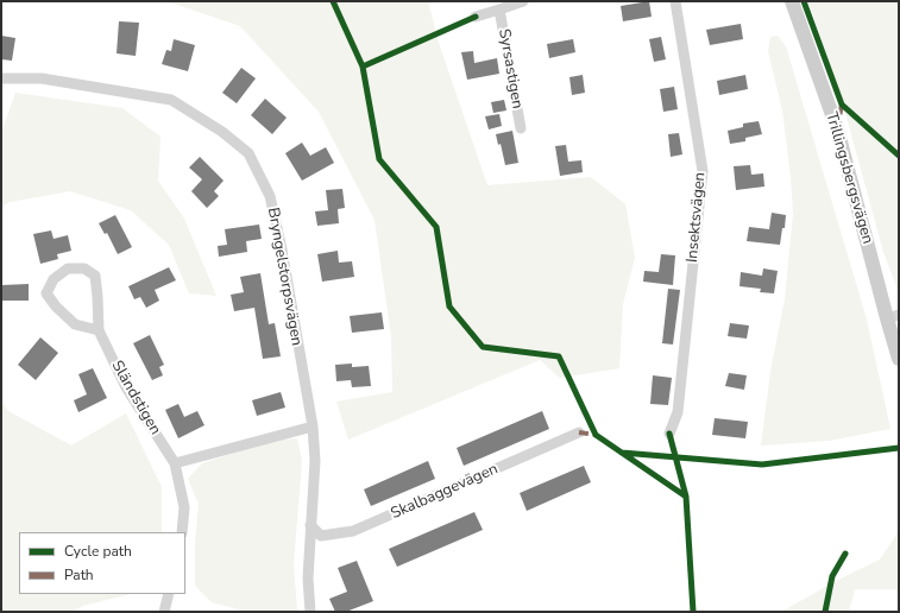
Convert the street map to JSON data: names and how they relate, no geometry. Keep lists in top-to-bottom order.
{
  "streets": {
    "street": [
      "Syrsastigen",
      "Trillingsbergsvägen",
      "Insektsvägen",
      "Bryngelstorpsvägen",
      "Sländstigen",
      "Skalbaggevägen"
    ]
  },
  "crossings": [
    ["Bryngelstorpsvägen", "Skalbaggevägen"]
  ],
  "legend": ["Cycle path", "Path"]
}
